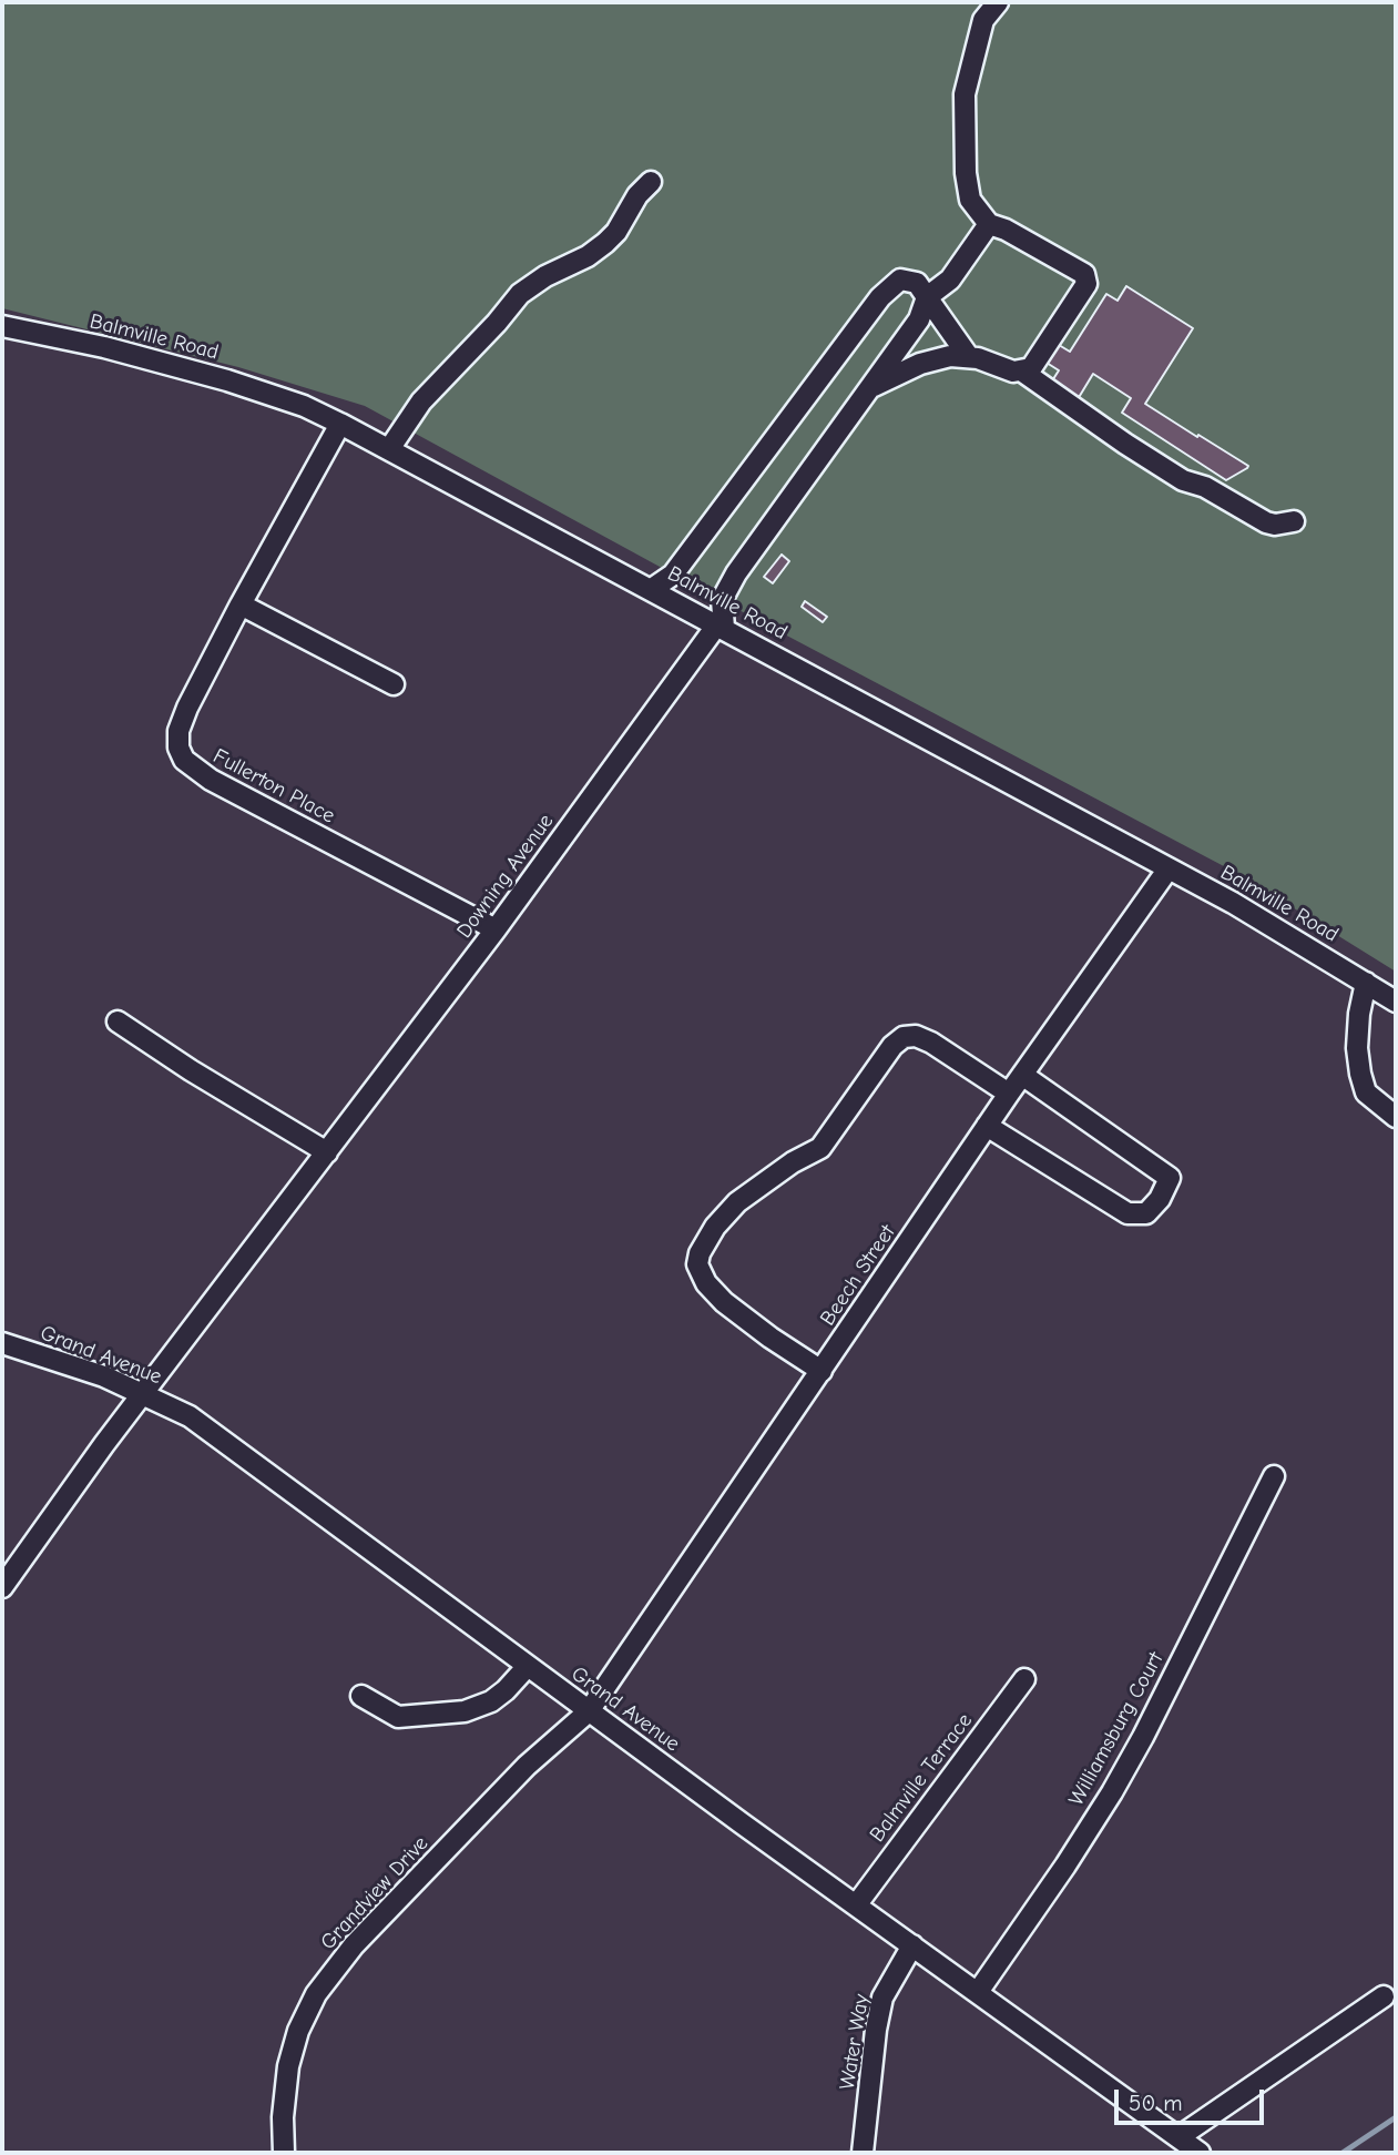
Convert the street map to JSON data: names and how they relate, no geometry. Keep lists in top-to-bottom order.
{
  "streets": {
    "street": [
      "Balmville Road",
      "Fullerton Place",
      "Downing Avenue",
      "Beech Street",
      "Grand Avenue",
      "Williamsburg Court",
      "Balmville Terrace",
      "Grandview Drive",
      "Water Way"
    ]
  },
  "crossings": [
    ["Balmville Road", "Fullerton Place"],
    ["Balmville Road", "Downing Avenue"],
    ["Balmville Road", "Beech Street"],
    ["Fullerton Place", "Downing Avenue"],
    ["Downing Avenue", "Grand Avenue"],
    ["Beech Street", "Grand Avenue"],
    ["Beech Street", "Grandview Drive"],
    ["Grand Avenue", "Williamsburg Court"],
    ["Grand Avenue", "Balmville Terrace"],
    ["Grand Avenue", "Grandview Drive"],
    ["Grand Avenue", "Water Way"]
  ],
  "scale_bar": "50 m"
}
